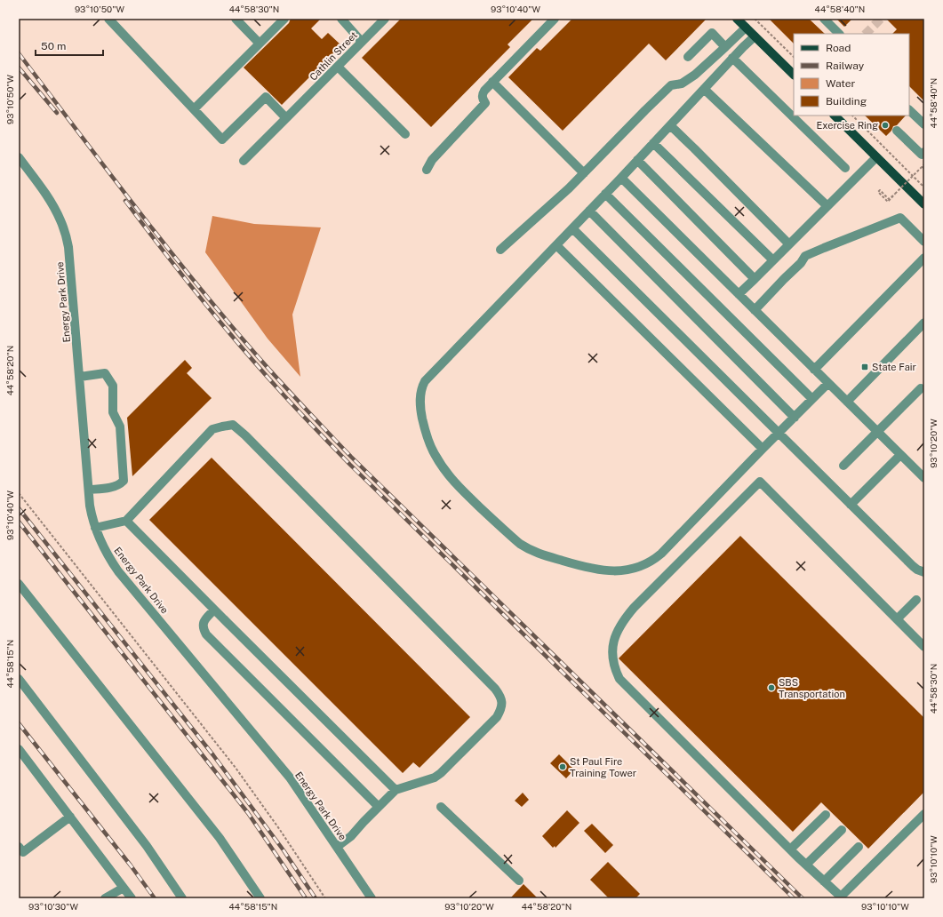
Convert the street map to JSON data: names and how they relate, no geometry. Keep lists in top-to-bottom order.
{
  "streets": {
    "street": ["Cathlin Street", "Energy Park Drive"]
  },
  "places": {
    "other": ["Exercise Ring", "SBS Transportation", "St Paul Fire Training Tower"],
    "transit": ["State Fair"]
  },
  "legend": [
    "Road",
    "Railway",
    "Water",
    "Building"
  ],
  "scale_bar": "50 m",
  "coordinates": [
    "93°10'50\"W",
    "44°58'30\"N",
    "93°10'40\"W",
    "44°58'40\"N",
    "44°58'20\"N",
    "93°10'20\"W",
    "44°58'15\"N",
    "93°10'10\"W",
    "93°10'30\"W"
  ]
}
